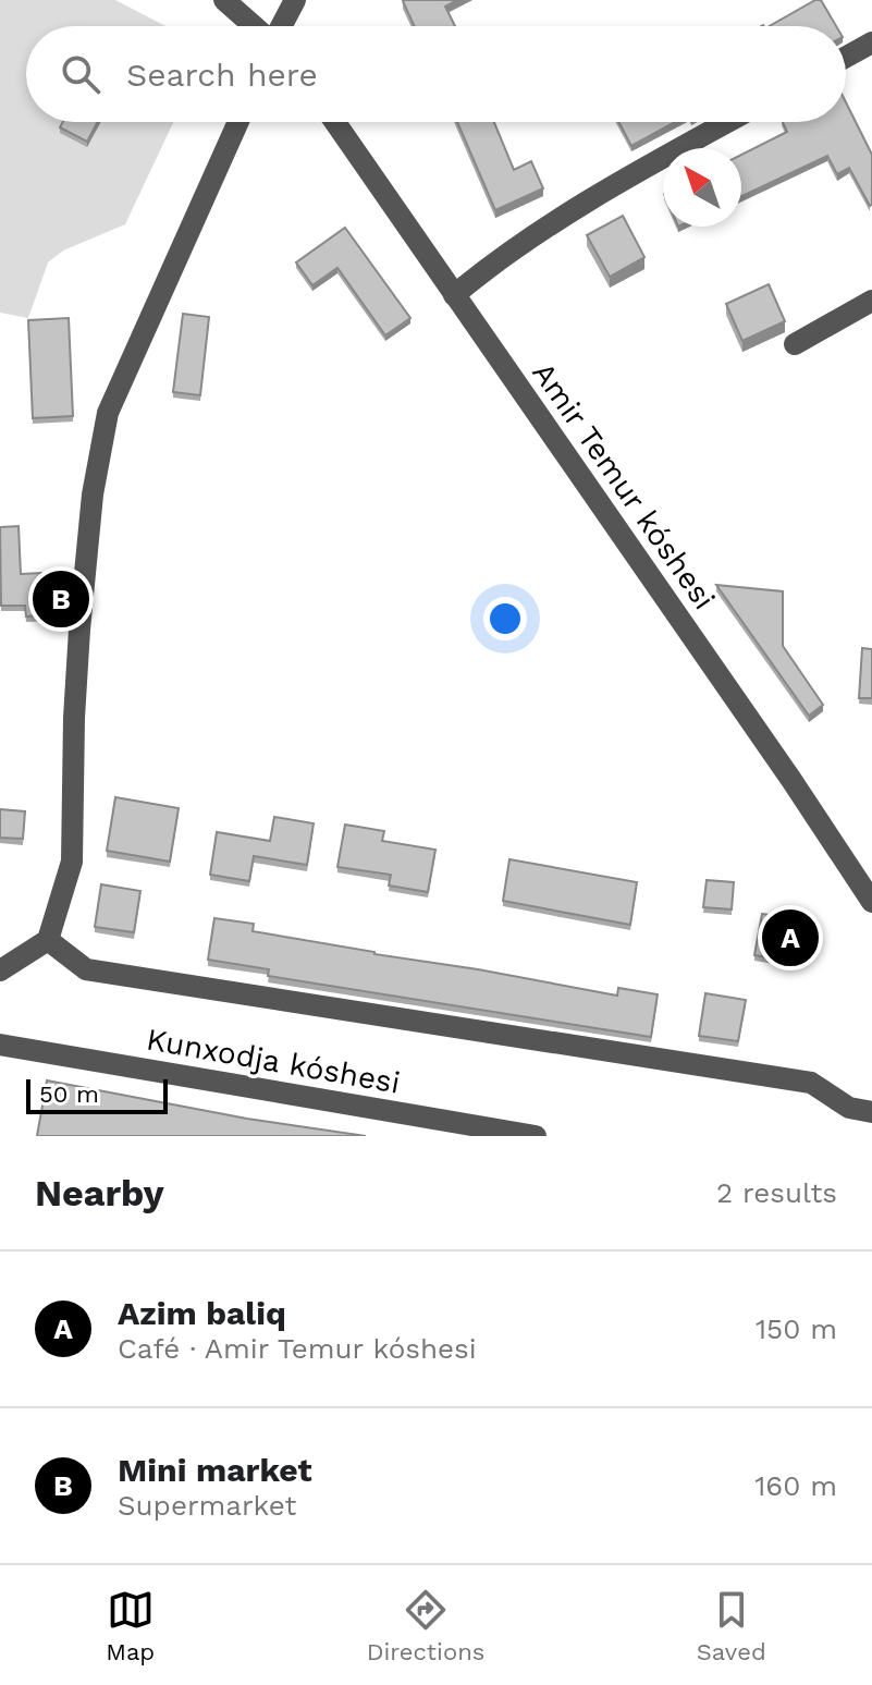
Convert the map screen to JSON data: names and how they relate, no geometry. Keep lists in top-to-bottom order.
{
  "streets": {
    "street": ["Amir Temur kóshesi", "Kunxodja kóshesi"]
  },
  "scale_bar": "50 m",
  "north": "top left",
  "page": {
    "search": "Search here",
    "pins": ["B", "A"],
    "scale": "50 m",
    "heading": ["Nearby", "2 results"],
    "list": [
      {
        "mark": "A",
        "name": "Azim baliq",
        "note": "Café · Amir Temur kóshesi",
        "value": "150 m"
      },
      {
        "mark": "B",
        "name": "Mini market",
        "note": "Supermarket",
        "value": "160 m"
      }
    ],
    "nav": ["Map", "Directions", "Saved"]
  }
}
